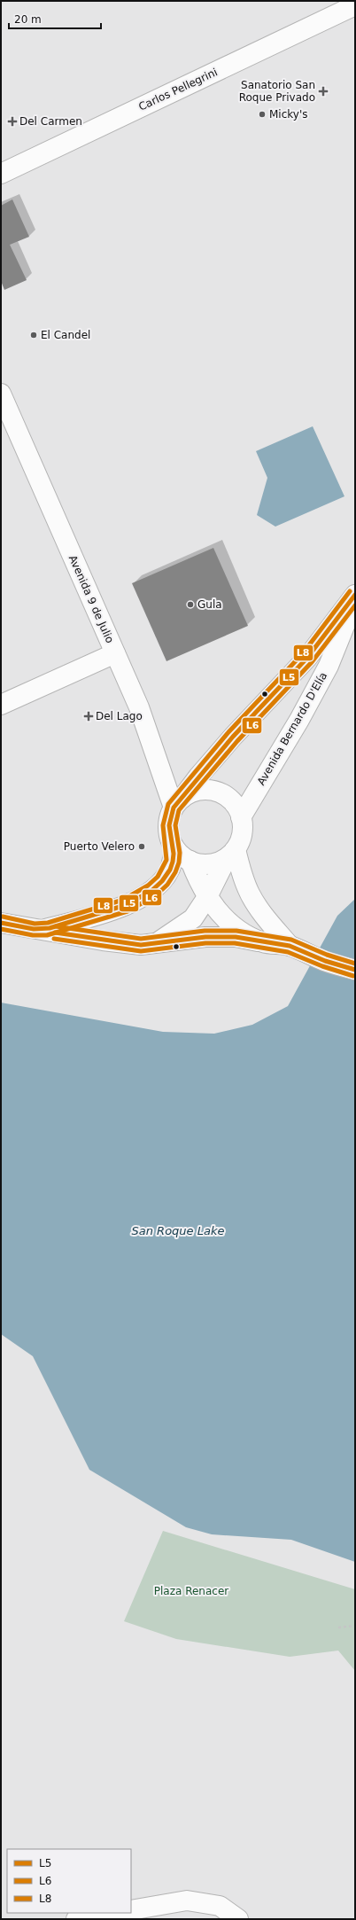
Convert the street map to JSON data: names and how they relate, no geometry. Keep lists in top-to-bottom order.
{
  "streets": {
    "main road": ["Carlos Pellegrini", "Avenida 9 de Julio", "Avenida Bernardo D'Elía"]
  },
  "crossings": [
    ["Avenida 9 de Julio", "Avenida Bernardo D'Elía"]
  ],
  "water": ["San Roque Lake"],
  "parks": ["Plaza Renacer"],
  "places": {
    "health": ["Sanatorio San Roque Privado", "Del Carmen", "Del Lago"],
    "other": [
      "Micky's",
      "El Candel",
      "Gula",
      "Puerto Velero"
    ]
  },
  "lines": ["transit line L8", "transit line L5", "transit line L6"],
  "legend": ["L5", "L6", "L8"],
  "scale_bar": "20 m"
}
